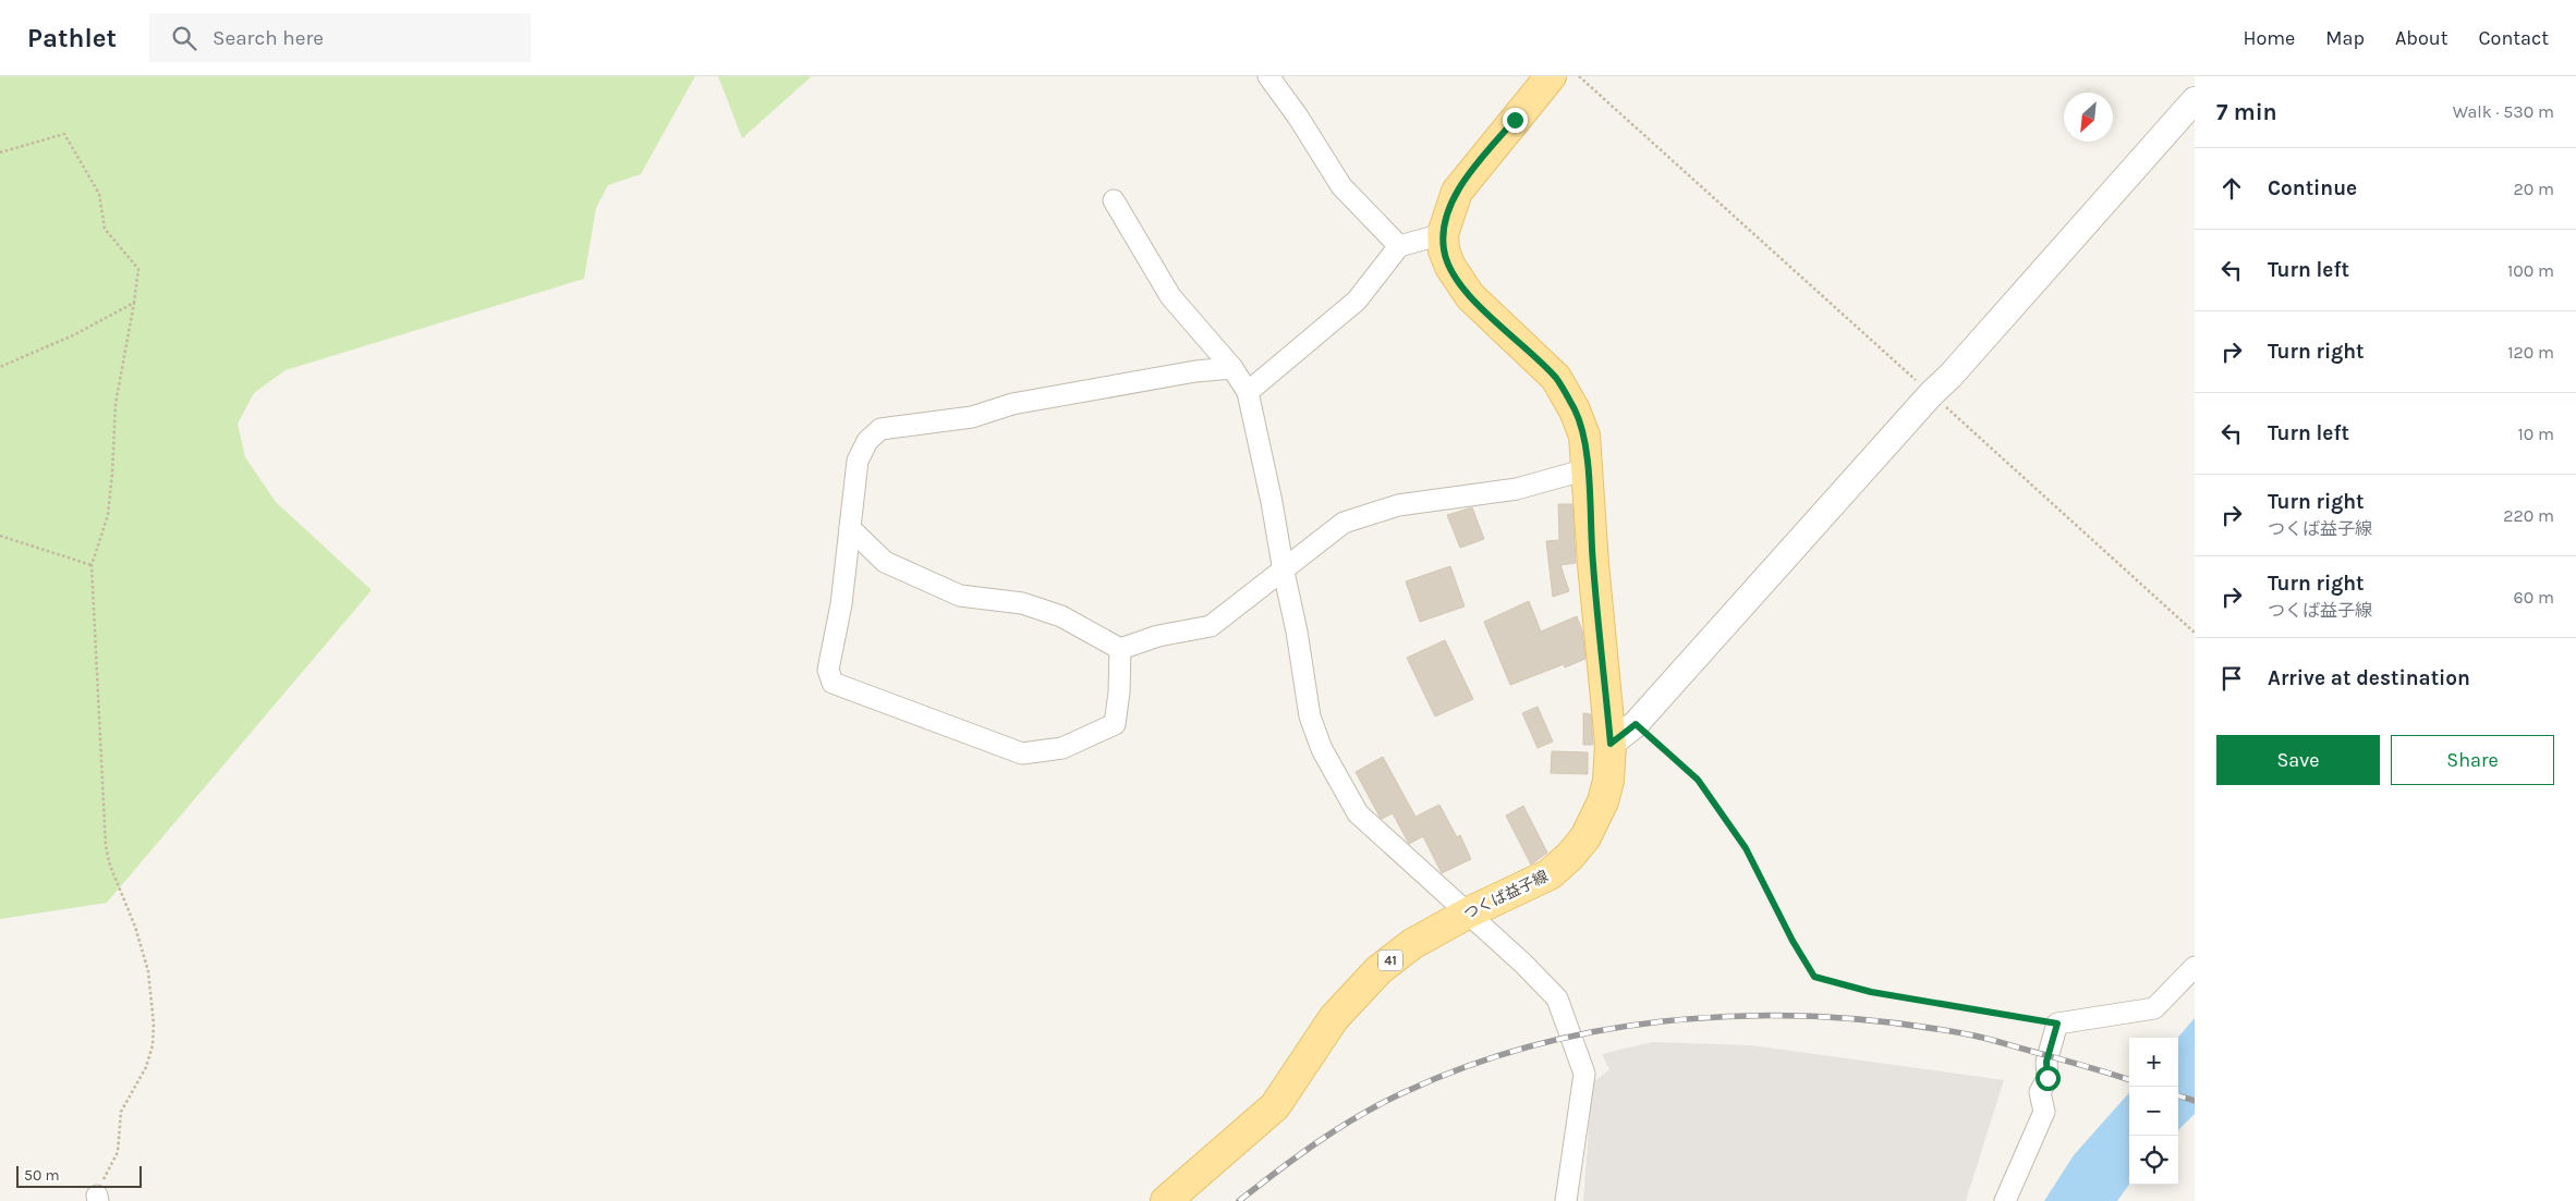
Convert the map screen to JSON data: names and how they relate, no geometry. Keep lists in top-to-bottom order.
{
  "streets": {
    "main road": ["つくば益子線", "41"]
  },
  "scale_bar": "50 m",
  "north": "bottom left",
  "page": {
    "header": "Pathlet",
    "search": "Search here",
    "nav": [
      "Home",
      "Map",
      "About",
      "Contact"
    ],
    "heading": ["7 min", "Walk · 530 m"],
    "list": [
      ["Continue", "20 m"],
      ["Turn left", "100 m"],
      ["Turn right", "120 m"],
      ["Turn left", "10 m"],
      ["Turn right", "つくば益子線", "220 m"],
      ["Turn right", "つくば益子線", "60 m"],
      "Arrive at destination"
    ],
    "buttons": ["Save", "Share"],
    "map_buttons": ["+", "−"],
    "scale": "50 m"
  }
}
